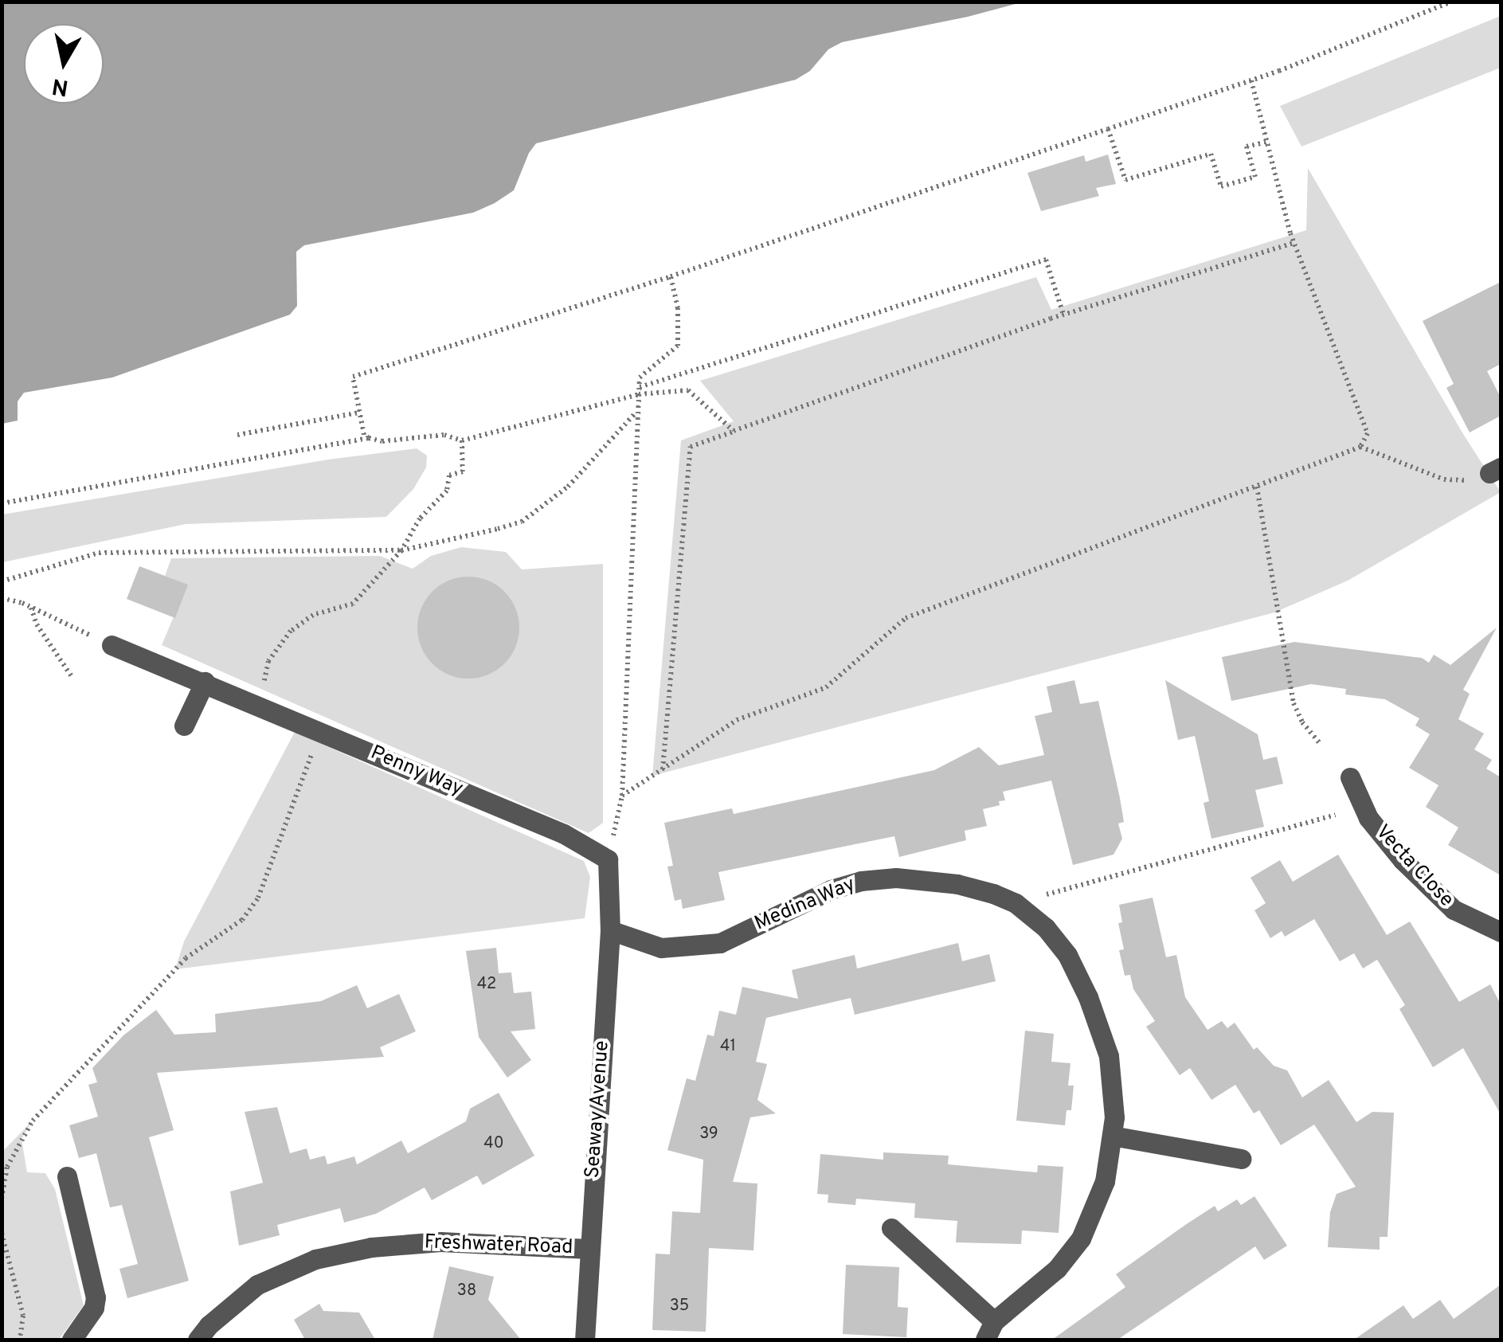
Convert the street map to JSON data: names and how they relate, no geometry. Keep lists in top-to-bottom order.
{
  "streets": {
    "street": [
      "Penny Way",
      "Vecta Close",
      "Medina Way",
      "Seaway Avenue",
      "Freshwater Road"
    ]
  },
  "crossings": [
    ["Penny Way", "Seaway Avenue"],
    ["Medina Way", "Seaway Avenue"],
    ["Seaway Avenue", "Freshwater Road"]
  ],
  "house_numbers": [
    "42",
    "41",
    "39",
    "40",
    "38",
    "35"
  ],
  "north": "bottom"
}
